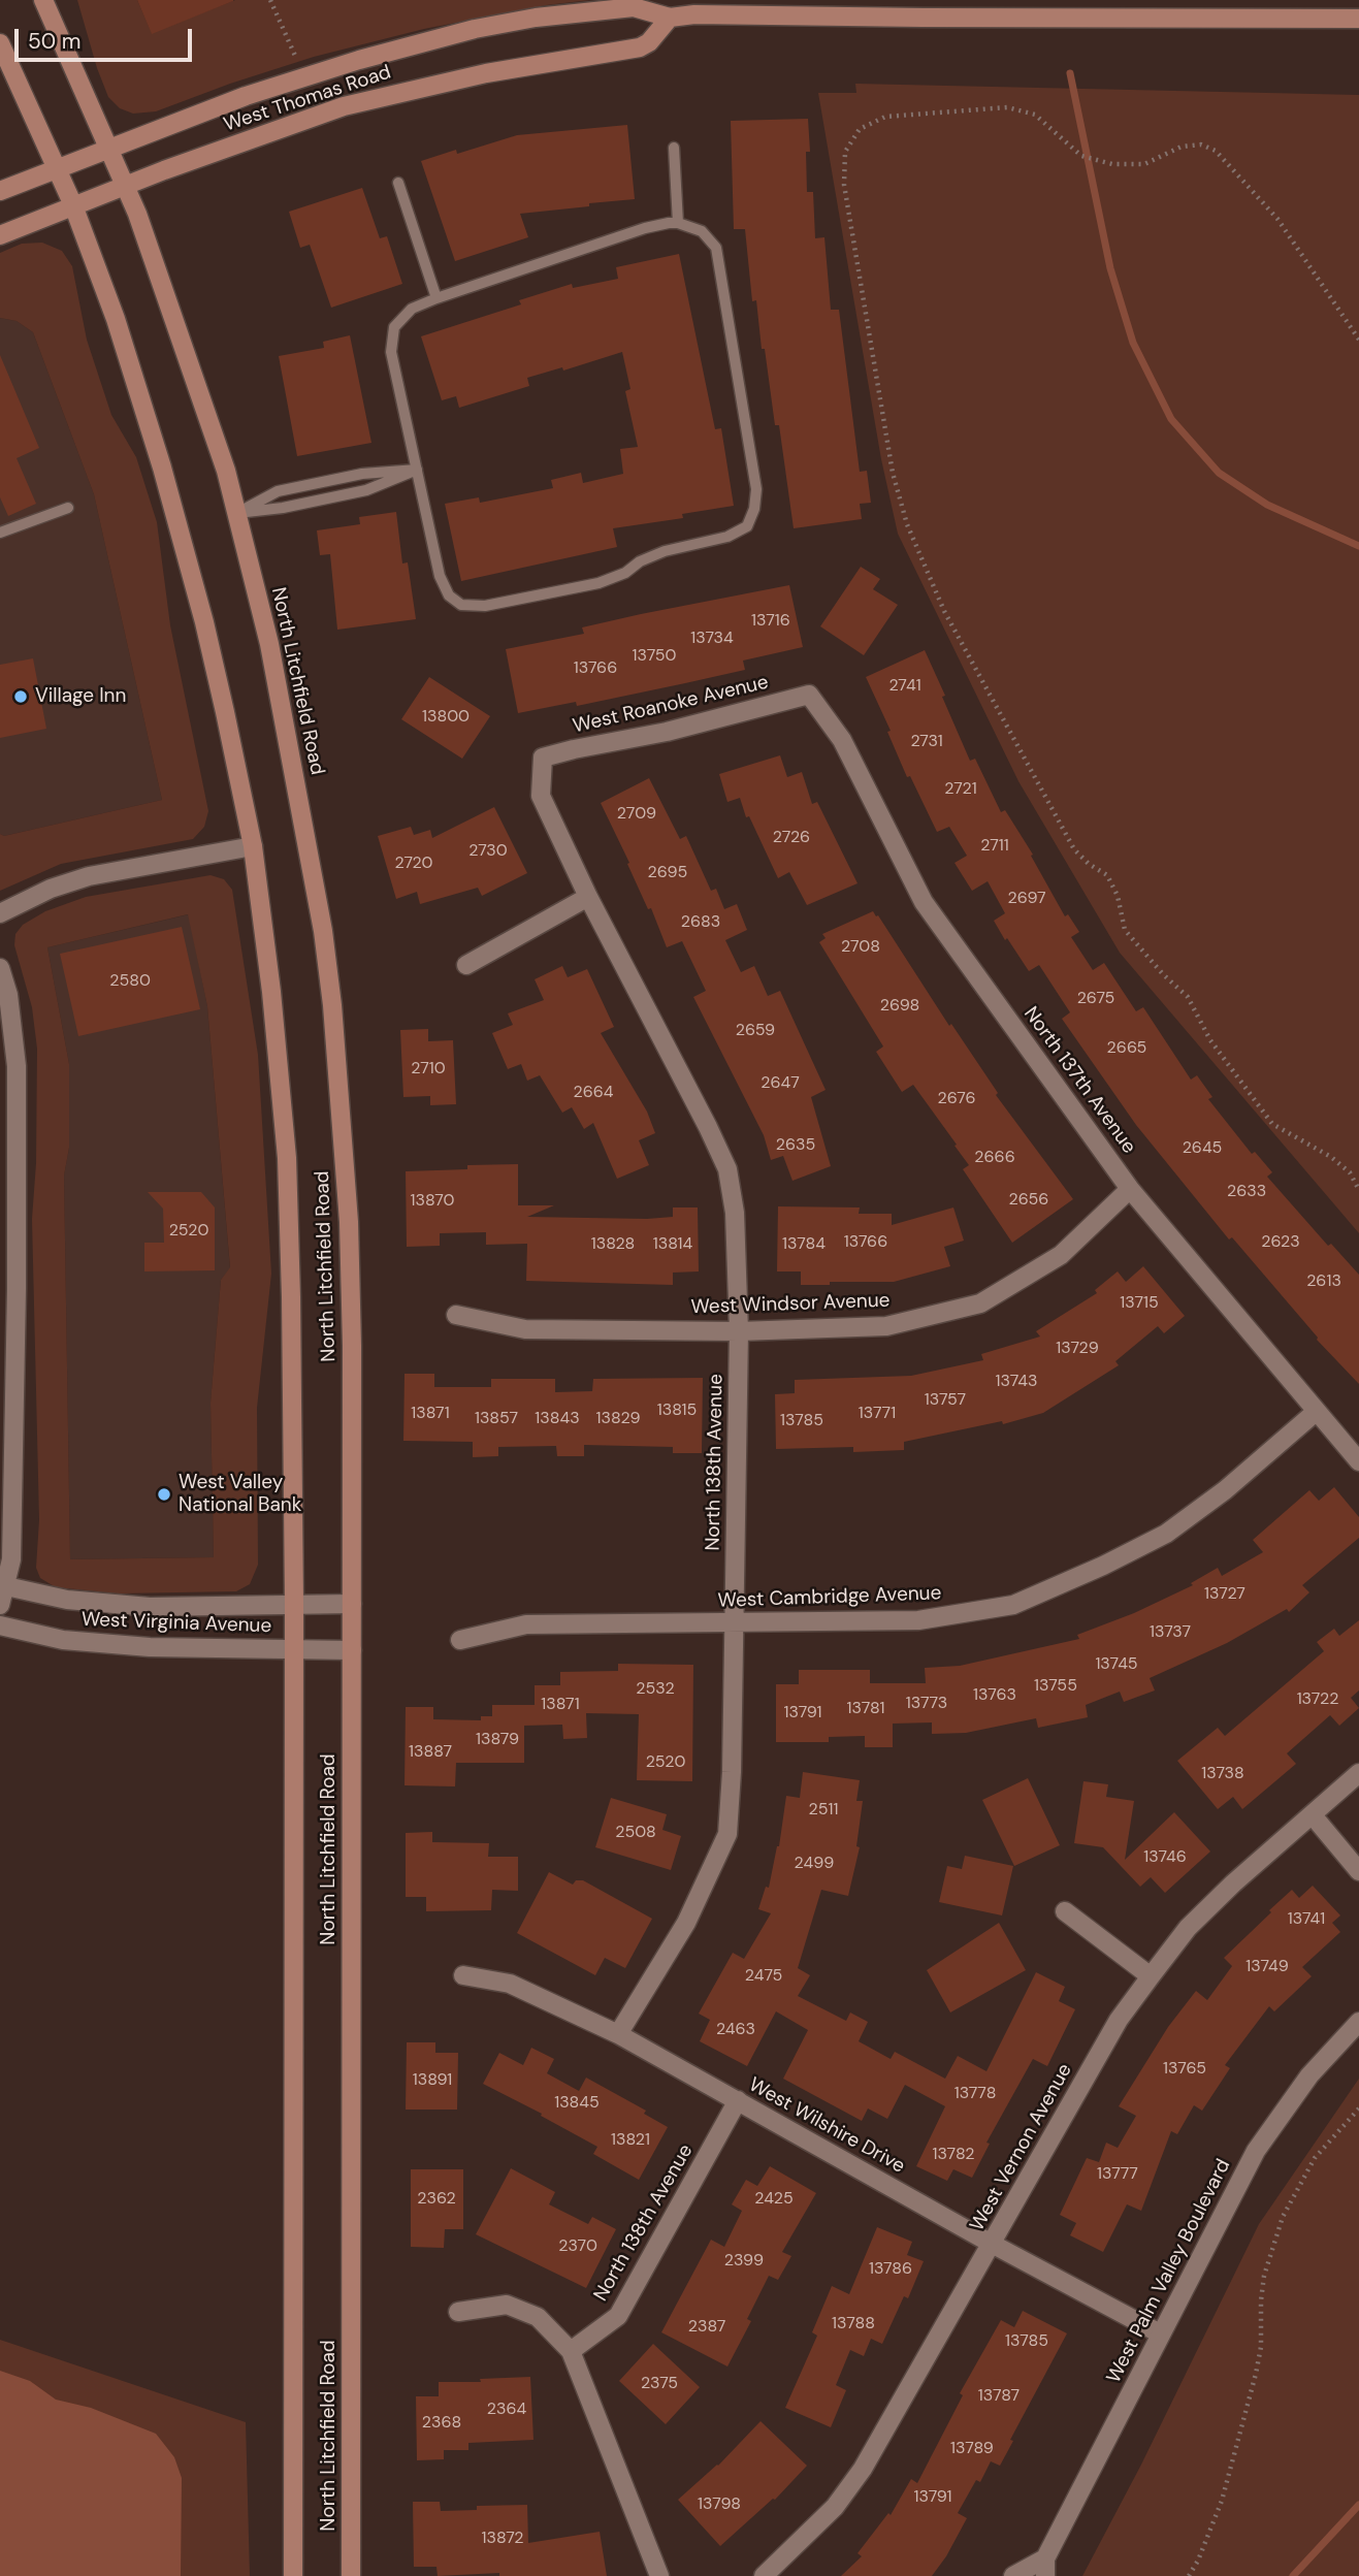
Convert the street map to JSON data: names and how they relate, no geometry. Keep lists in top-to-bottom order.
{
  "streets": {
    "main road": ["West Thomas Road", "North Litchfield Road"],
    "street": [
      "West Roanoke Avenue",
      "North 137th Avenue",
      "West Windsor Avenue",
      "North 138th Avenue",
      "West Cambridge Avenue",
      "West Virginia Avenue",
      "West Wilshire Drive",
      "West Vernon Avenue",
      "West Palm Valley Boulevard"
    ]
  },
  "crossings": [
    ["West Thomas Road", "North Litchfield Road"],
    ["North Litchfield Road", "West Virginia Avenue"],
    ["West Roanoke Avenue", "North 137th Avenue"],
    ["West Roanoke Avenue", "North 138th Avenue"],
    ["North 137th Avenue", "West Windsor Avenue"],
    ["North 137th Avenue", "West Cambridge Avenue"],
    ["West Windsor Avenue", "North 138th Avenue"],
    ["North 138th Avenue", "West Cambridge Avenue"],
    ["North 138th Avenue", "West Wilshire Drive"],
    ["West Wilshire Drive", "West Vernon Avenue"],
    ["West Wilshire Drive", "West Palm Valley Boulevard"]
  ],
  "places": ["Village Inn", "West Valley National Bank"],
  "house_numbers": [
    "13716",
    "13734",
    "13750",
    "13766",
    "2741",
    "13800",
    "2731",
    "2721",
    "2709",
    "2726",
    "2711",
    "2730",
    "2720",
    "2695",
    "2697",
    "2683",
    "2708",
    "2580",
    "2675",
    "2698",
    "2659",
    "2665",
    "2710",
    "2647",
    "2664",
    "2676",
    "2635",
    "2645",
    "2666",
    "2633",
    "2656",
    "13870",
    "2520",
    "13766",
    "2623",
    "13828",
    "13814",
    "13784",
    "2613",
    "13715",
    "13729",
    "13743",
    "13757",
    "13815",
    "13871",
    "13771",
    "13857",
    "13843",
    "13829",
    "13785",
    "13727",
    "13737",
    "13745",
    "13755",
    "2532",
    "13763",
    "13722",
    "13773",
    "13871",
    "13781",
    "13791",
    "13879",
    "13887",
    "2520",
    "13738",
    "2511",
    "2508",
    "13746",
    "2499",
    "13741",
    "13749",
    "2475",
    "2463",
    "13765",
    "13891",
    "13778",
    "13845",
    "13821",
    "13782",
    "13777",
    "2362",
    "2425",
    "2370",
    "2399",
    "13786",
    "13788",
    "2387",
    "13785",
    "2375",
    "13787",
    "2364",
    "2368",
    "13789",
    "13791",
    "13798",
    "13872"
  ],
  "scale_bar": "50 m"
}
